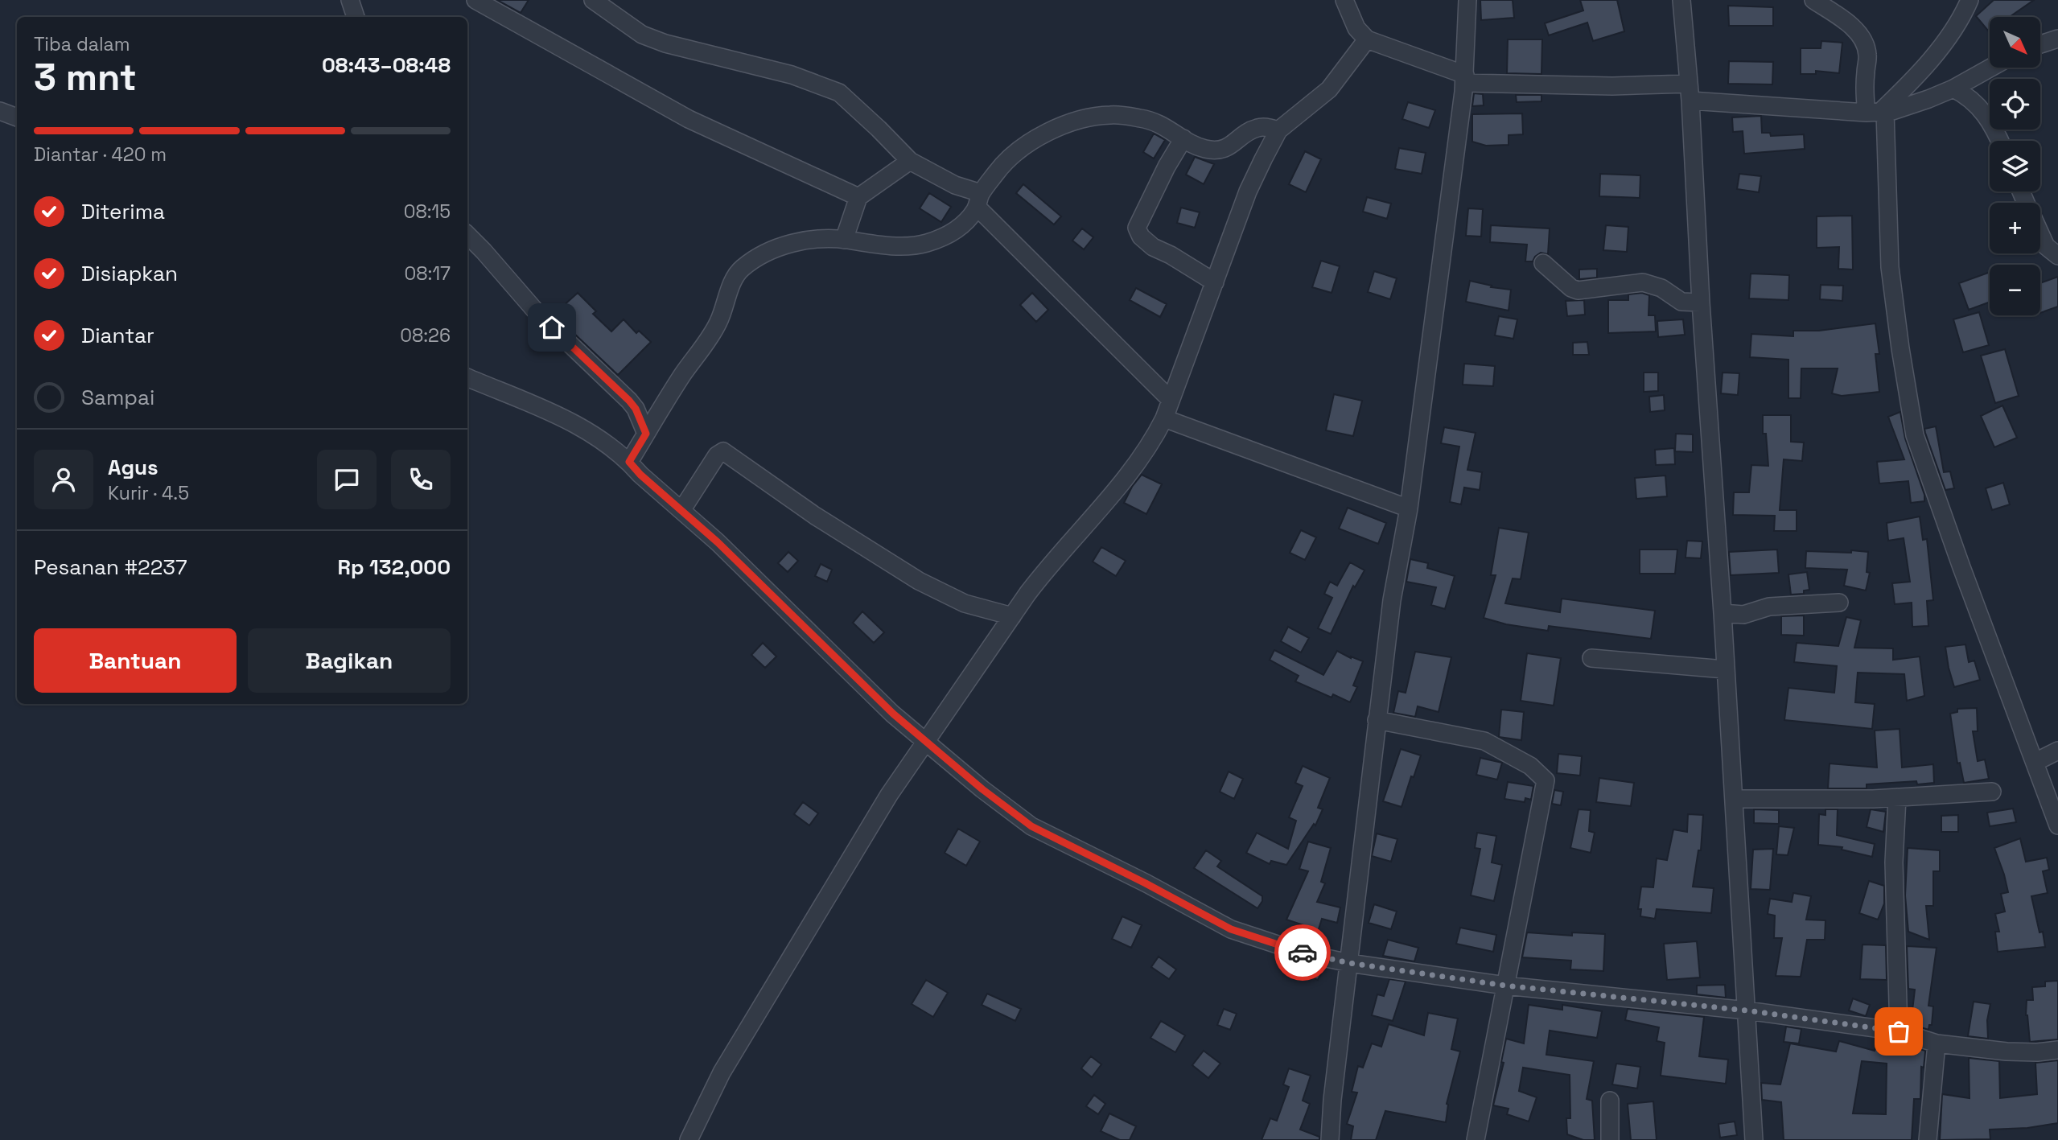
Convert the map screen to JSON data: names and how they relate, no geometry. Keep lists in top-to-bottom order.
{
  "north": "bottom right",
  "page": {
    "map_buttons": ["+", "−"],
    "heading": ["3 mnt", "Tiba dalam", "08:43–08:48"],
    "panel": [
      "Agus",
      "Kurir · 4.5",
      "Pesanan #2237",
      "Rp 132,000"
    ],
    "bar": "Diantar · 420 m",
    "list": [
      ["Diterima", "08:15"],
      ["Disiapkan", "08:17"],
      ["Diantar", "08:26"],
      "Sampai"
    ],
    "buttons": ["Bantuan", "Bagikan"]
  }
}
